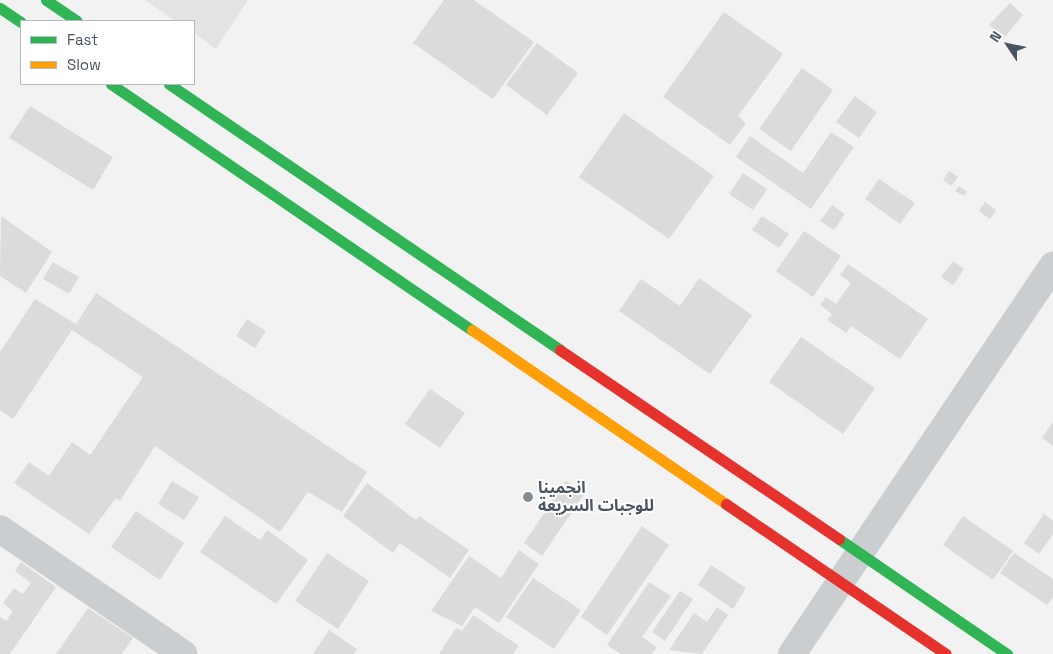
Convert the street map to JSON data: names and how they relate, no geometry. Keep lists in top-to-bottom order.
{
  "places": ["انجمينا للوجبات السريعة"],
  "legend": ["Fast", "Slow"],
  "north": "top left"
}
